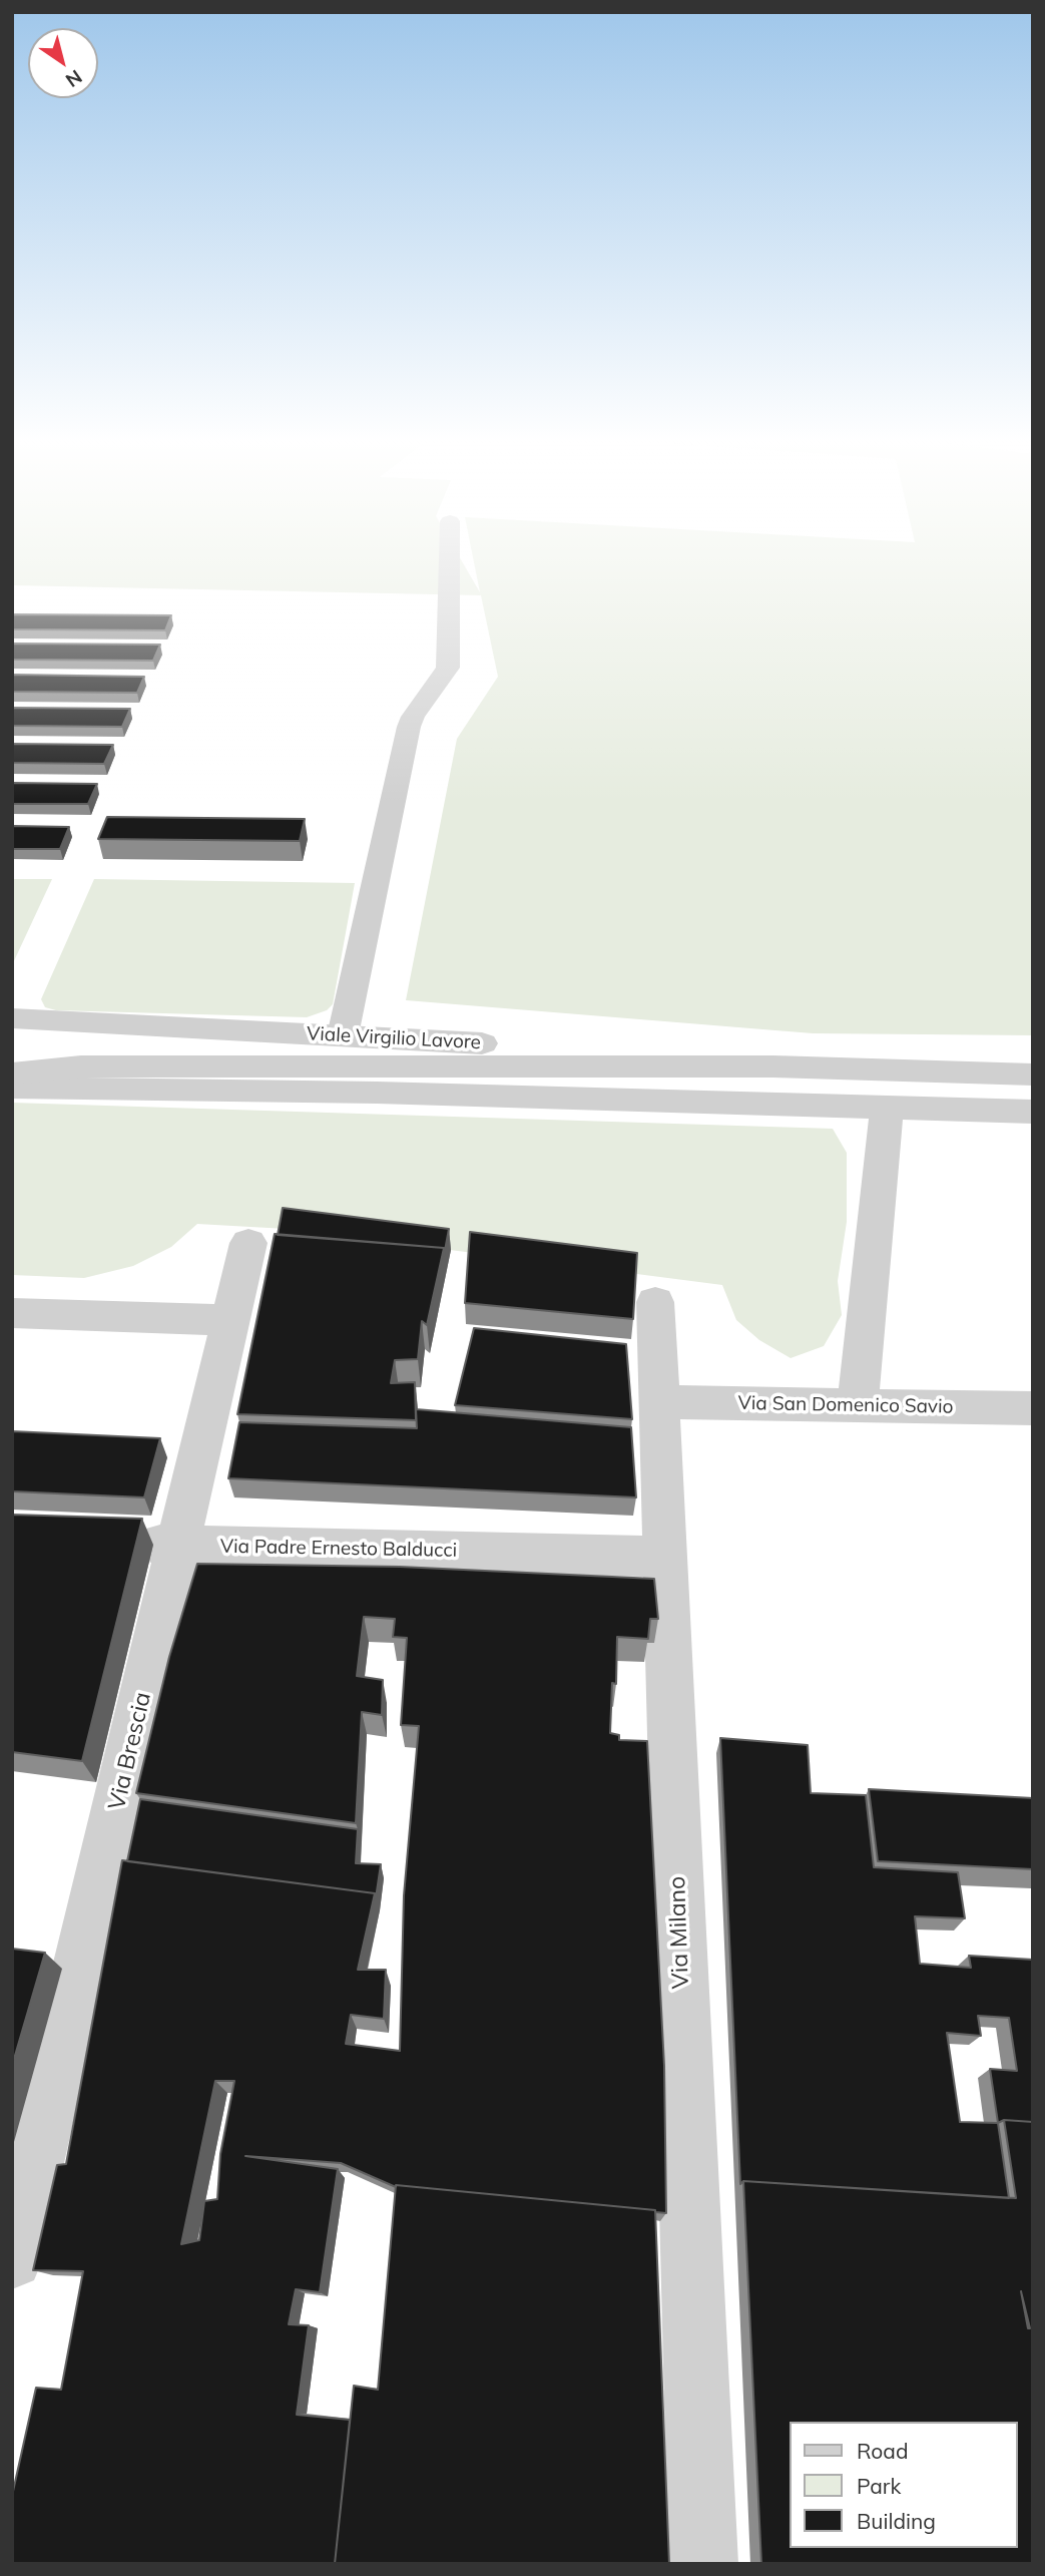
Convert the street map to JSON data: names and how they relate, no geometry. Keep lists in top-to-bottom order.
{
  "streets": {
    "street": [
      "Viale Virgilio Lavore",
      "Via San Domenico Savio",
      "Via Padre Ernesto Balducci",
      "Via Brescia",
      "Via Milano"
    ]
  },
  "crossings": [
    ["Via San Domenico Savio", "Via Milano"],
    ["Via Padre Ernesto Balducci", "Via Brescia"],
    ["Via Padre Ernesto Balducci", "Via Milano"]
  ],
  "legend": ["Road", "Park", "Building"],
  "north": "bottom right"
}
